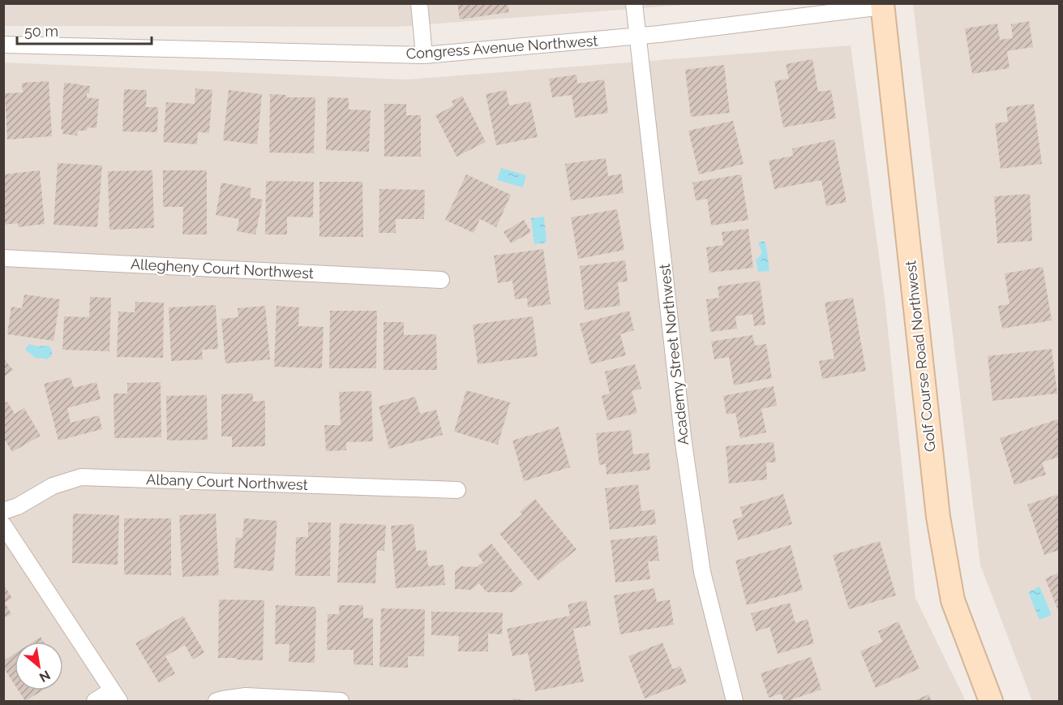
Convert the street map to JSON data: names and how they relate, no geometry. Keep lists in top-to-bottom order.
{
  "streets": {
    "main road": ["Golf Course Road Northwest"],
    "street": [
      "Congress Avenue Northwest",
      "Allegheny Court Northwest",
      "Academy Street Northwest",
      "Albany Court Northwest"
    ]
  },
  "crossings": [
    ["Congress Avenue Northwest", "Academy Street Northwest"],
    ["Congress Avenue Northwest", "Golf Course Road Northwest"]
  ],
  "scale_bar": "50 m",
  "north": "bottom right"
}
